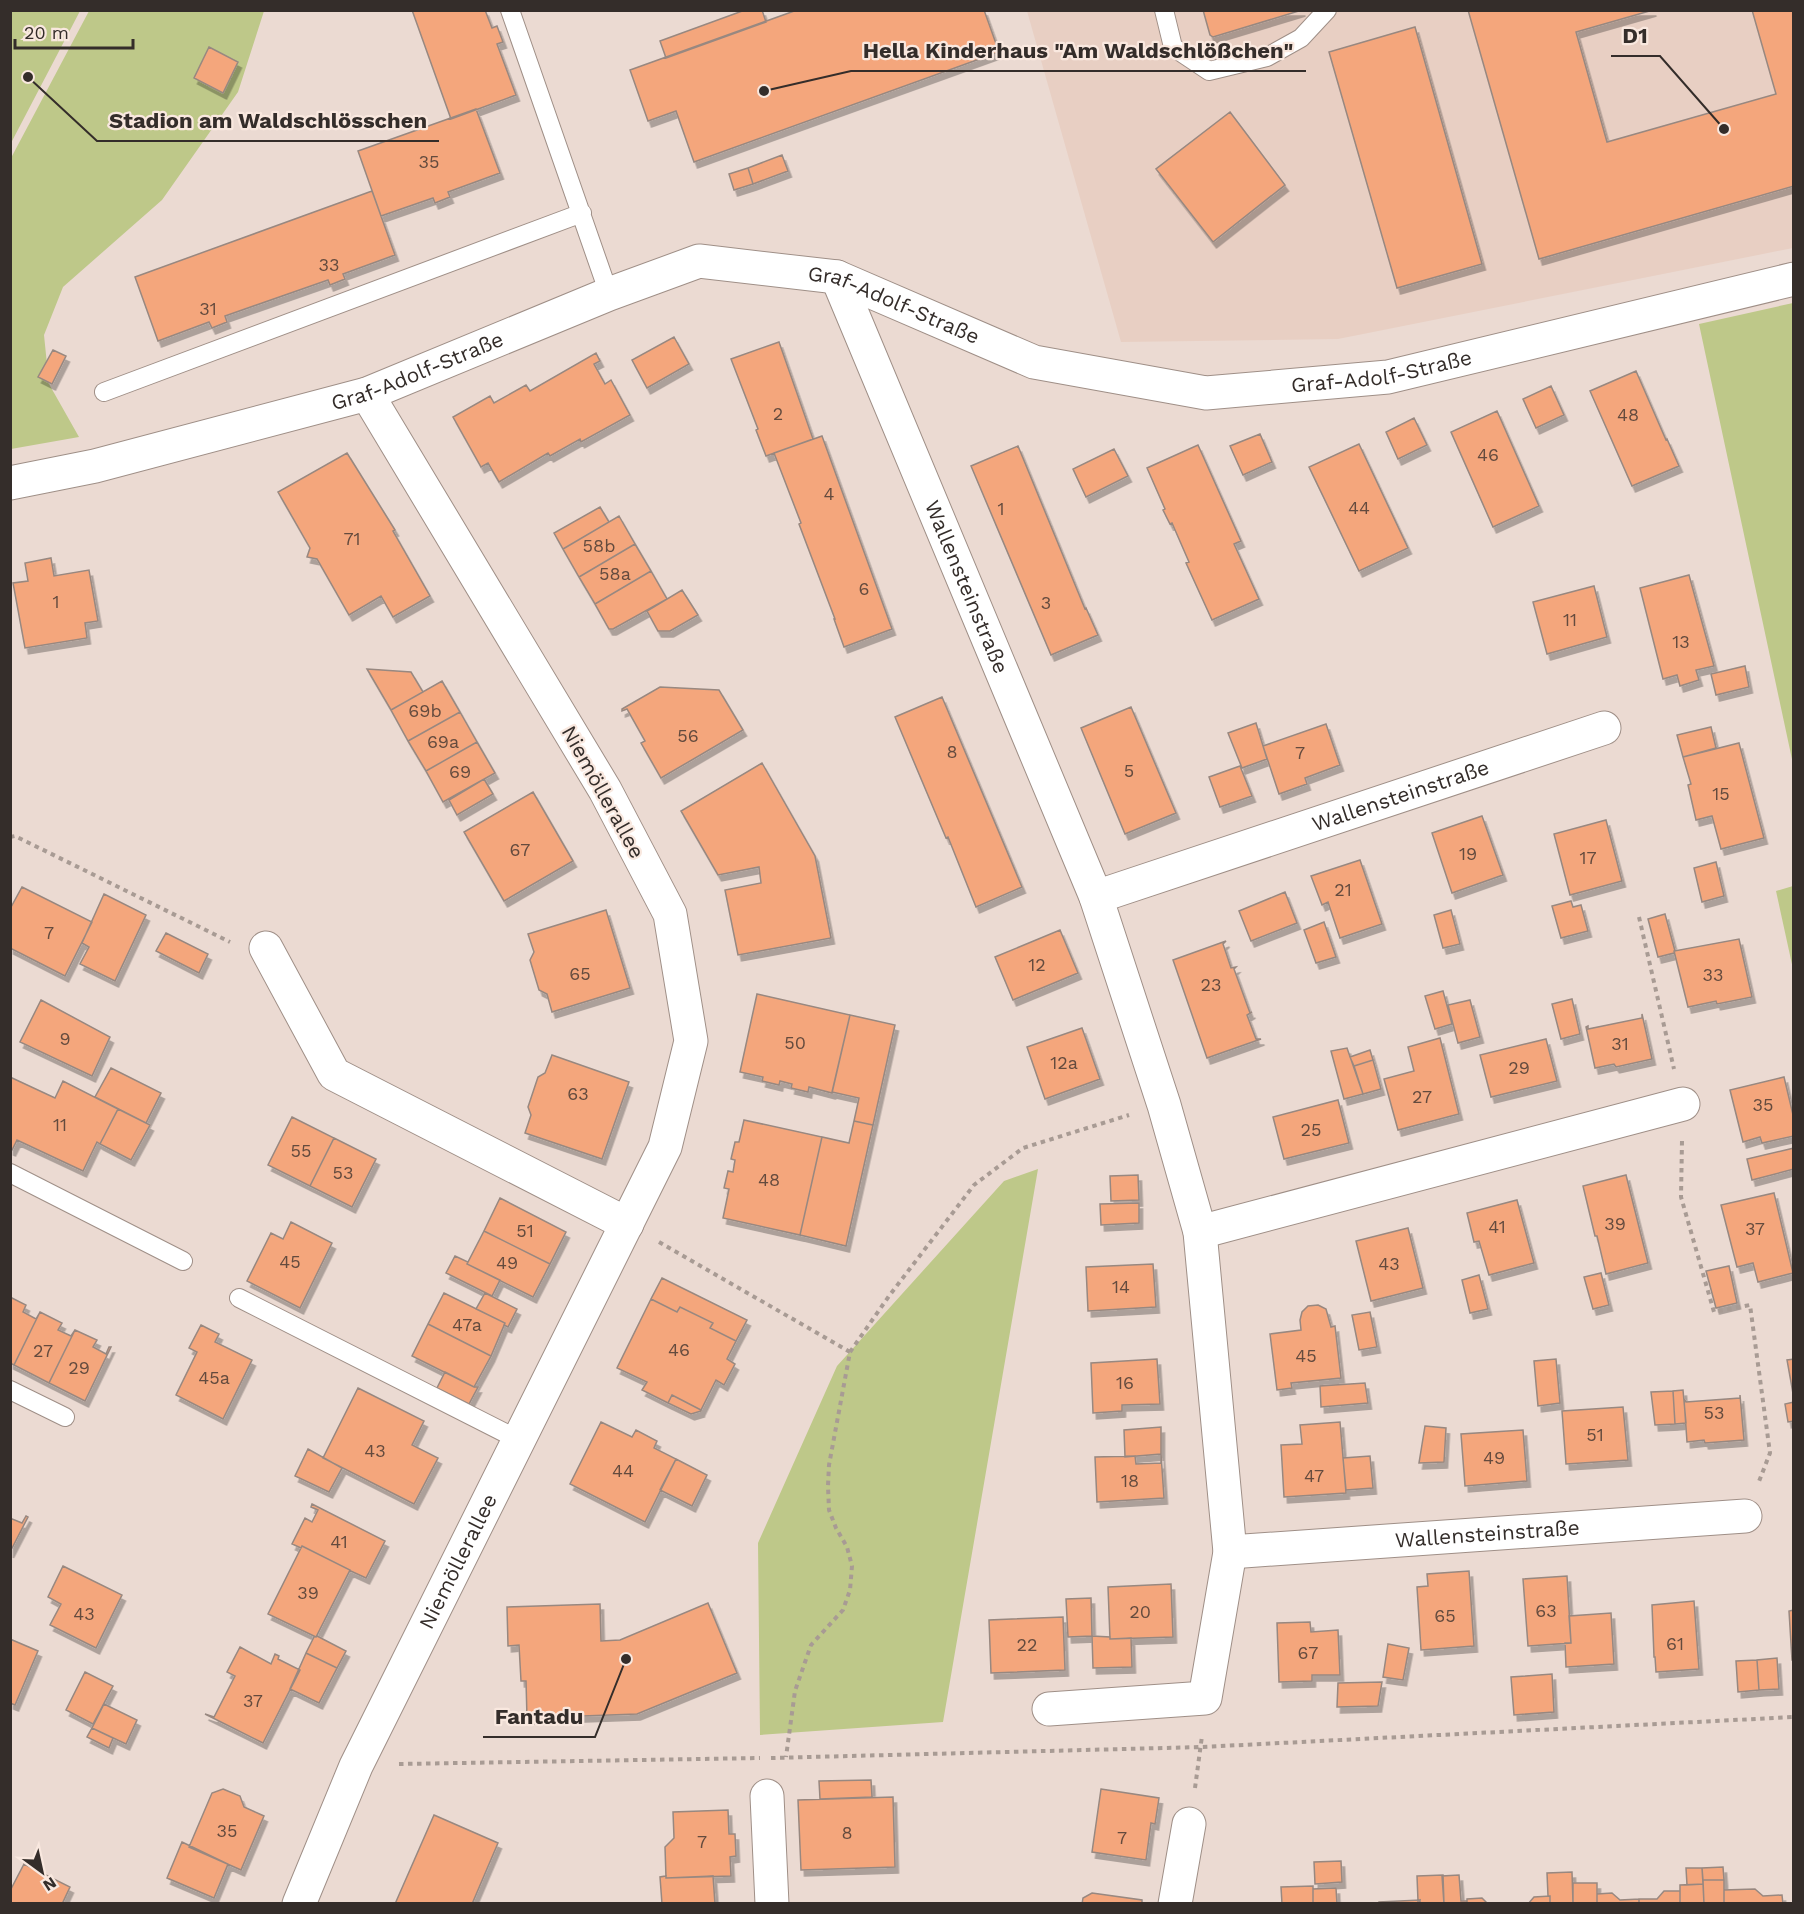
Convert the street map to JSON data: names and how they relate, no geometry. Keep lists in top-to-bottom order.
{
  "streets": {
    "street": ["Graf-Adolf-Straße", "Wallensteinstraße", "Niemöllerallee"]
  },
  "crossings": [
    ["Graf-Adolf-Straße", "Wallensteinstraße"],
    ["Graf-Adolf-Straße", "Niemöllerallee"]
  ],
  "places": [
    "Stadion am Waldschlösschen",
    "Hella Kinderhaus \"Am Waldschlößchen\"",
    "D1",
    "Fantadu"
  ],
  "house_numbers": [
    "35",
    "33",
    "31",
    "2",
    "48",
    "46",
    "4",
    "44",
    "1",
    "71",
    "58b",
    "58a",
    "6",
    "1",
    "3",
    "11",
    "13",
    "69b",
    "56",
    "69a",
    "8",
    "7",
    "5",
    "69",
    "15",
    "67",
    "19",
    "17",
    "21",
    "7",
    "12",
    "65",
    "33",
    "23",
    "9",
    "50",
    "31",
    "12a",
    "29",
    "63",
    "27",
    "35",
    "11",
    "25",
    "55",
    "53",
    "48",
    "39",
    "41",
    "37",
    "51",
    "45",
    "49",
    "43",
    "14",
    "47a",
    "46",
    "27",
    "45",
    "29",
    "45a",
    "16",
    "53",
    "51",
    "43",
    "49",
    "44",
    "47",
    "18",
    "41",
    "39",
    "63",
    "20",
    "43",
    "65",
    "61",
    "22",
    "67",
    "37",
    "35",
    "8",
    "7",
    "7"
  ],
  "scale_bar": "20 m",
  "north": "bottom right"
}
